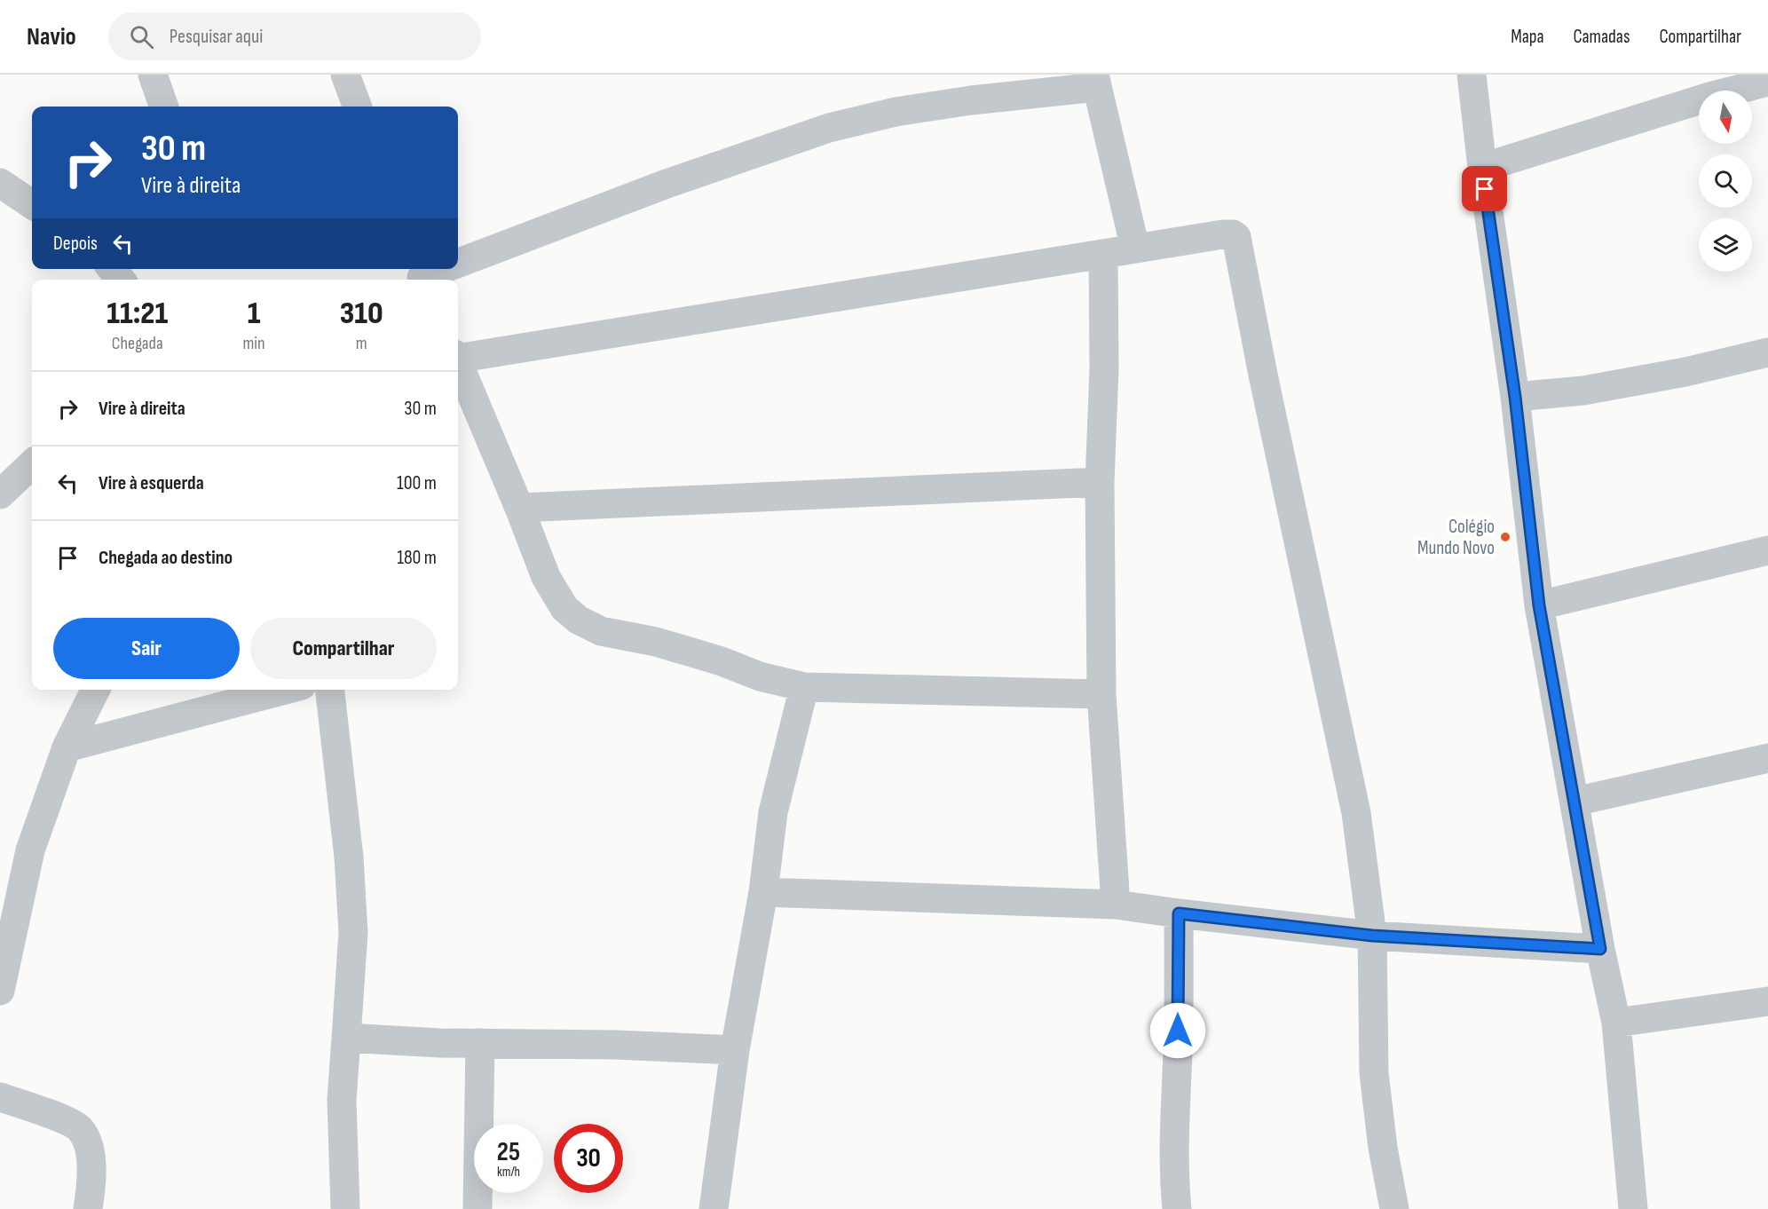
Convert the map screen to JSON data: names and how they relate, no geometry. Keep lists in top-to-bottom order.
{
  "places": ["Colégio Mundo Novo"],
  "north": "bottom",
  "page": {
    "header": "Navio",
    "search": "Pesquisar aqui",
    "nav": ["Mapa", "Camadas", "Compartilhar"],
    "turn": ["30 m", "Vire à direita"],
    "then": "Depois",
    "eta": [
      "11:21",
      "Chegada",
      "1",
      "min",
      "310",
      "m"
    ],
    "list": [
      {
        "name": "Vire à direita",
        "value": "30 m"
      },
      {
        "name": "Vire à esquerda",
        "value": "100 m"
      },
      {
        "name": "Chegada ao destino",
        "value": "180 m"
      }
    ],
    "buttons": ["Sair", "Compartilhar"],
    "speed": "25 km/h",
    "limit": "30"
  }
}
